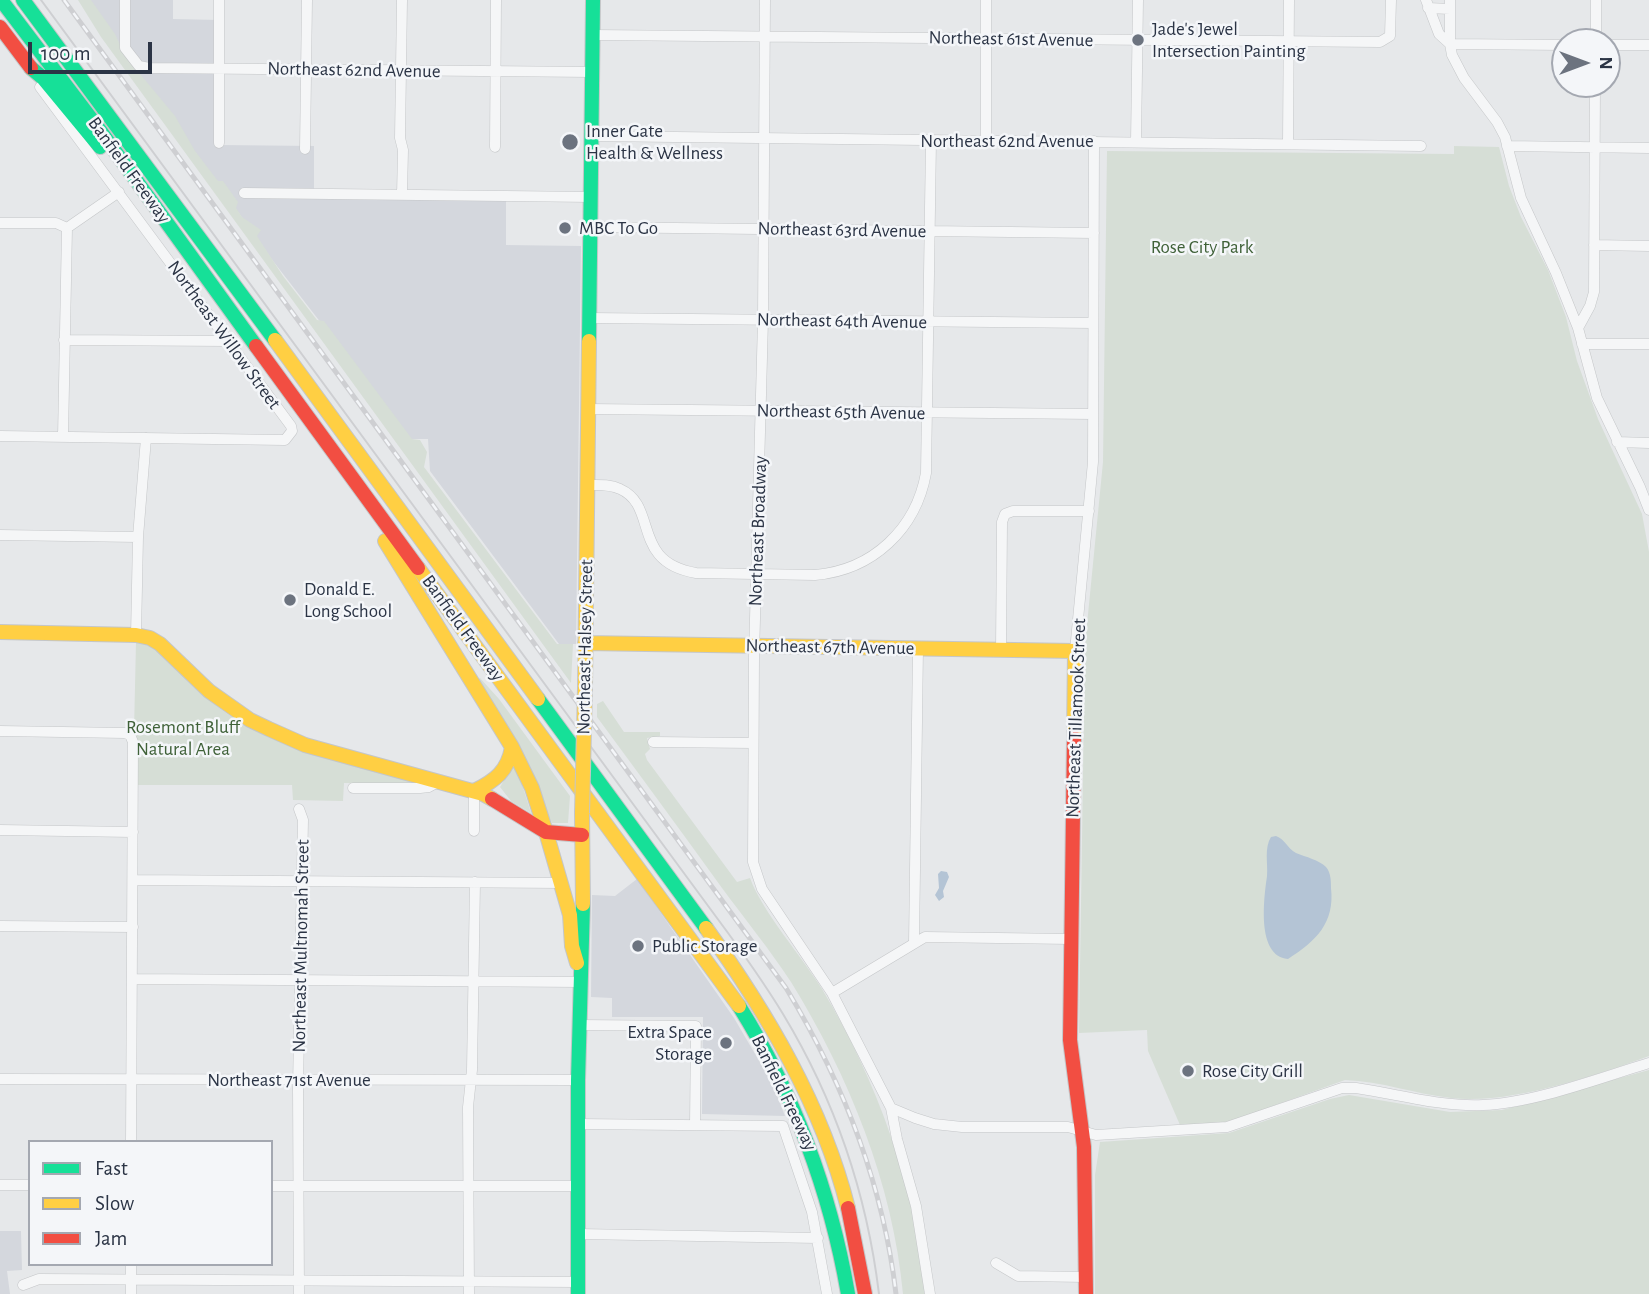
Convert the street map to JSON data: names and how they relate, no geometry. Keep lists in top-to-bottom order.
{
  "streets": {
    "main road": [
      "Banfield Freeway",
      "Northeast Willow Street",
      "Northeast Halsey Street",
      "Northeast 67th Avenue",
      "Northeast Tillamook Street"
    ],
    "street": [
      "Northeast 61st Avenue",
      "Northeast 62nd Avenue",
      "Northeast 63rd Avenue",
      "Northeast 64th Avenue",
      "Northeast 65th Avenue",
      "Northeast Broadway",
      "Northeast Multnomah Street",
      "Northeast 71st Avenue"
    ]
  },
  "crossings": [
    ["Northeast 61st Avenue", "Northeast Broadway"],
    ["Northeast 61st Avenue", "Northeast Halsey Street"],
    ["Northeast 62nd Avenue", "Northeast Broadway"],
    ["Northeast 62nd Avenue", "Northeast Halsey Street"],
    ["Northeast 62nd Avenue", "Northeast Tillamook Street"],
    ["Northeast 63rd Avenue", "Northeast Broadway"],
    ["Northeast 63rd Avenue", "Northeast Halsey Street"],
    ["Northeast 63rd Avenue", "Northeast Tillamook Street"],
    ["Northeast 64th Avenue", "Northeast Broadway"],
    ["Northeast 64th Avenue", "Northeast Halsey Street"],
    ["Northeast 64th Avenue", "Northeast Tillamook Street"],
    ["Northeast 65th Avenue", "Northeast Broadway"],
    ["Northeast 65th Avenue", "Northeast Halsey Street"],
    ["Northeast 65th Avenue", "Northeast Tillamook Street"],
    ["Northeast Broadway", "Northeast 67th Avenue"],
    ["Northeast Halsey Street", "Northeast 67th Avenue"],
    ["Northeast Halsey Street", "Northeast 71st Avenue"],
    ["Northeast 67th Avenue", "Northeast Tillamook Street"],
    ["Northeast Multnomah Street", "Northeast 71st Avenue"]
  ],
  "parks": ["Rose City Park", "Rosemont Bluff Natural Area"],
  "places": [
    "Jade's Jewel Intersection Painting",
    "Inner Gate Health & Wellness",
    "MBC To Go",
    "Donald E. Long School",
    "Public Storage",
    "Extra Space Storage",
    "Rose City Grill"
  ],
  "legend": ["Fast", "Slow", "Jam"],
  "scale_bar": "100 m",
  "north": "right"
}
